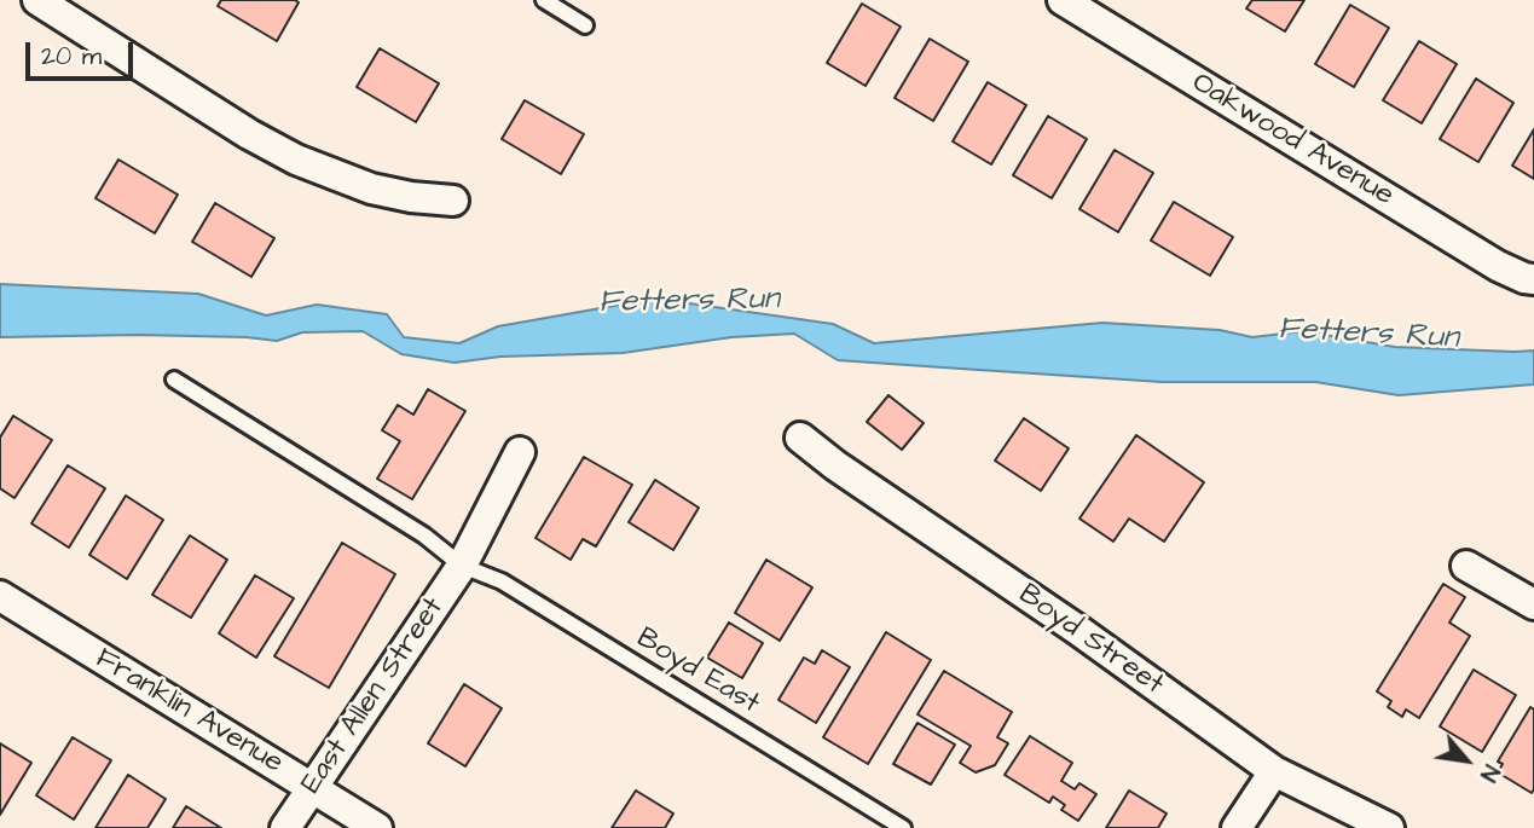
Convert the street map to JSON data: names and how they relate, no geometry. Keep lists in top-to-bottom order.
{
  "streets": {
    "street": [
      "Oakwood Avenue",
      "Boyd Street",
      "East Allen Street",
      "Franklin Avenue"
    ],
    "lane": ["Boyd East"]
  },
  "crossings": [
    ["Boyd East", "East Allen Street"],
    ["East Allen Street", "Franklin Avenue"]
  ],
  "water": ["Fetters Run"],
  "scale_bar": "20 m",
  "north": "bottom right"
}
